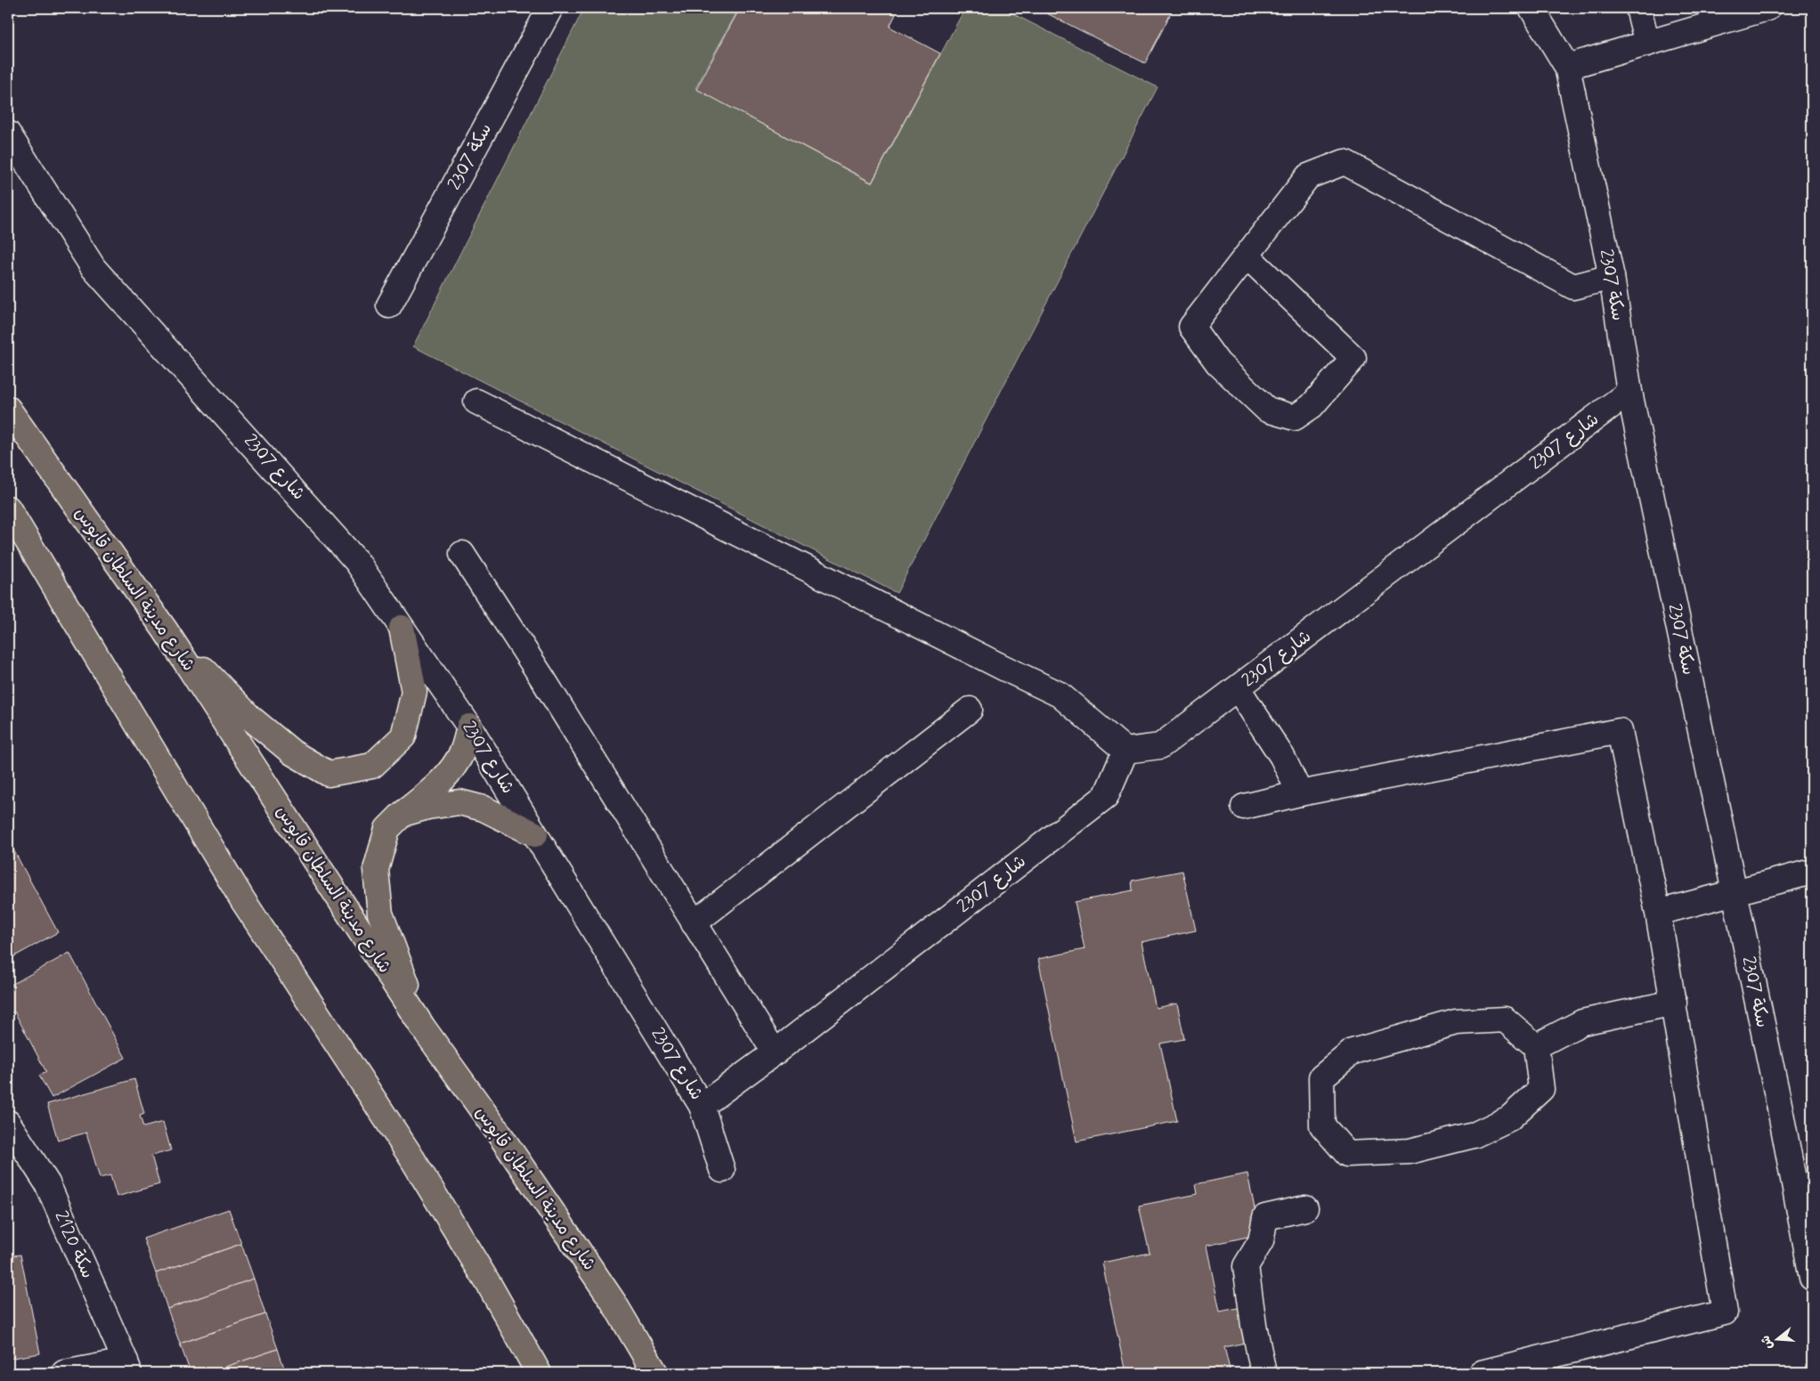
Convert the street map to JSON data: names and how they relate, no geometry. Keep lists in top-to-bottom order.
{
  "streets": {
    "main road": ["شارع مدينة السلطان قابوس"],
    "street": ["سكة 2307", "2307 شارع", "سكة 2120"]
  },
  "crossings": [
    ["سكة 2307", "2307 شارع"]
  ],
  "north": "left"
}
